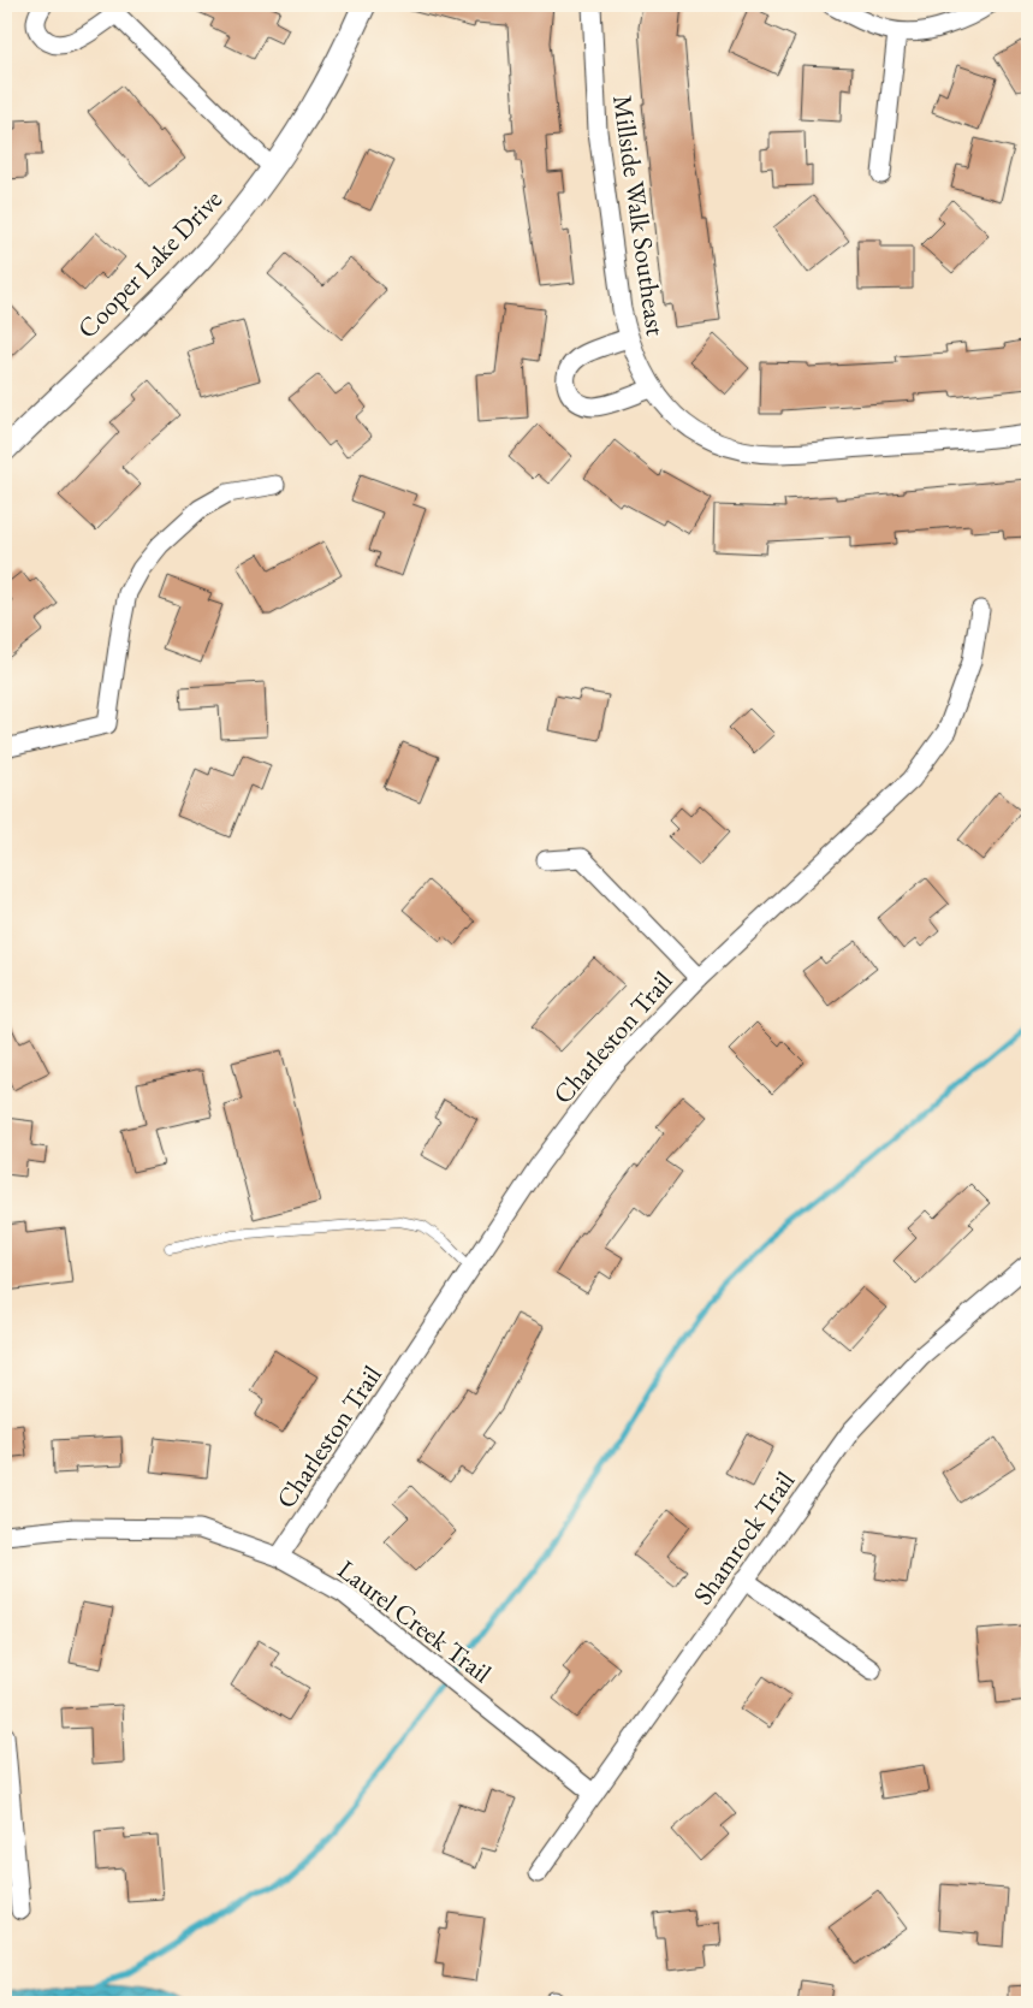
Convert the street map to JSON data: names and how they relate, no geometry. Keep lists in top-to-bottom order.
{
  "streets": {
    "street": [
      "Millside Walk Southeast",
      "Cooper Lake Drive",
      "Charleston Trail",
      "Shamrock Trail",
      "Laurel Creek Trail"
    ]
  },
  "crossings": [
    ["Charleston Trail", "Laurel Creek Trail"],
    ["Shamrock Trail", "Laurel Creek Trail"]
  ]
}
